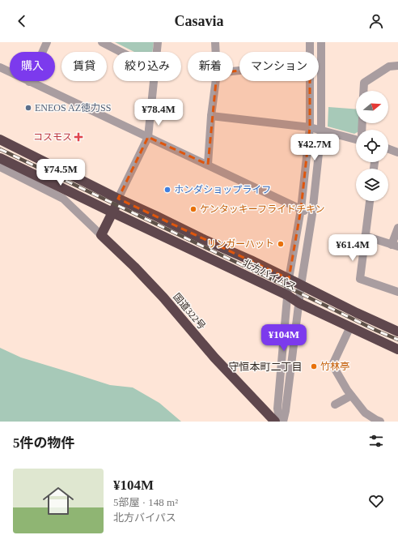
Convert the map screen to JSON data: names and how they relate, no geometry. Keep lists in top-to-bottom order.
{
  "streets": {
    "highway": ["北方バイパス", "国道322号"]
  },
  "districts": ["守恒本町二丁目"],
  "places": {
    "other": [
      "ENEOS AZ徳力SS",
      "ホンダショップライフ",
      "ケンタッキーフライドチキン",
      "リンガーハット",
      "竹林亭"
    ],
    "health": ["コスモス"]
  },
  "north": "right",
  "page": {
    "header": "Casavia",
    "chip": [
      "購入",
      "賃貸",
      "絞り込み",
      "新着",
      "マンション"
    ],
    "price": [
      "¥78.4M",
      "¥42.7M",
      "¥74.5M",
      "¥61.4M",
      "¥104M"
    ],
    "heading": "5件の物件",
    "list": [
      {
        "name": "¥104M",
        "note": "5部屋 · 148 m² · 北方バイパス"
      }
    ]
  }
}
